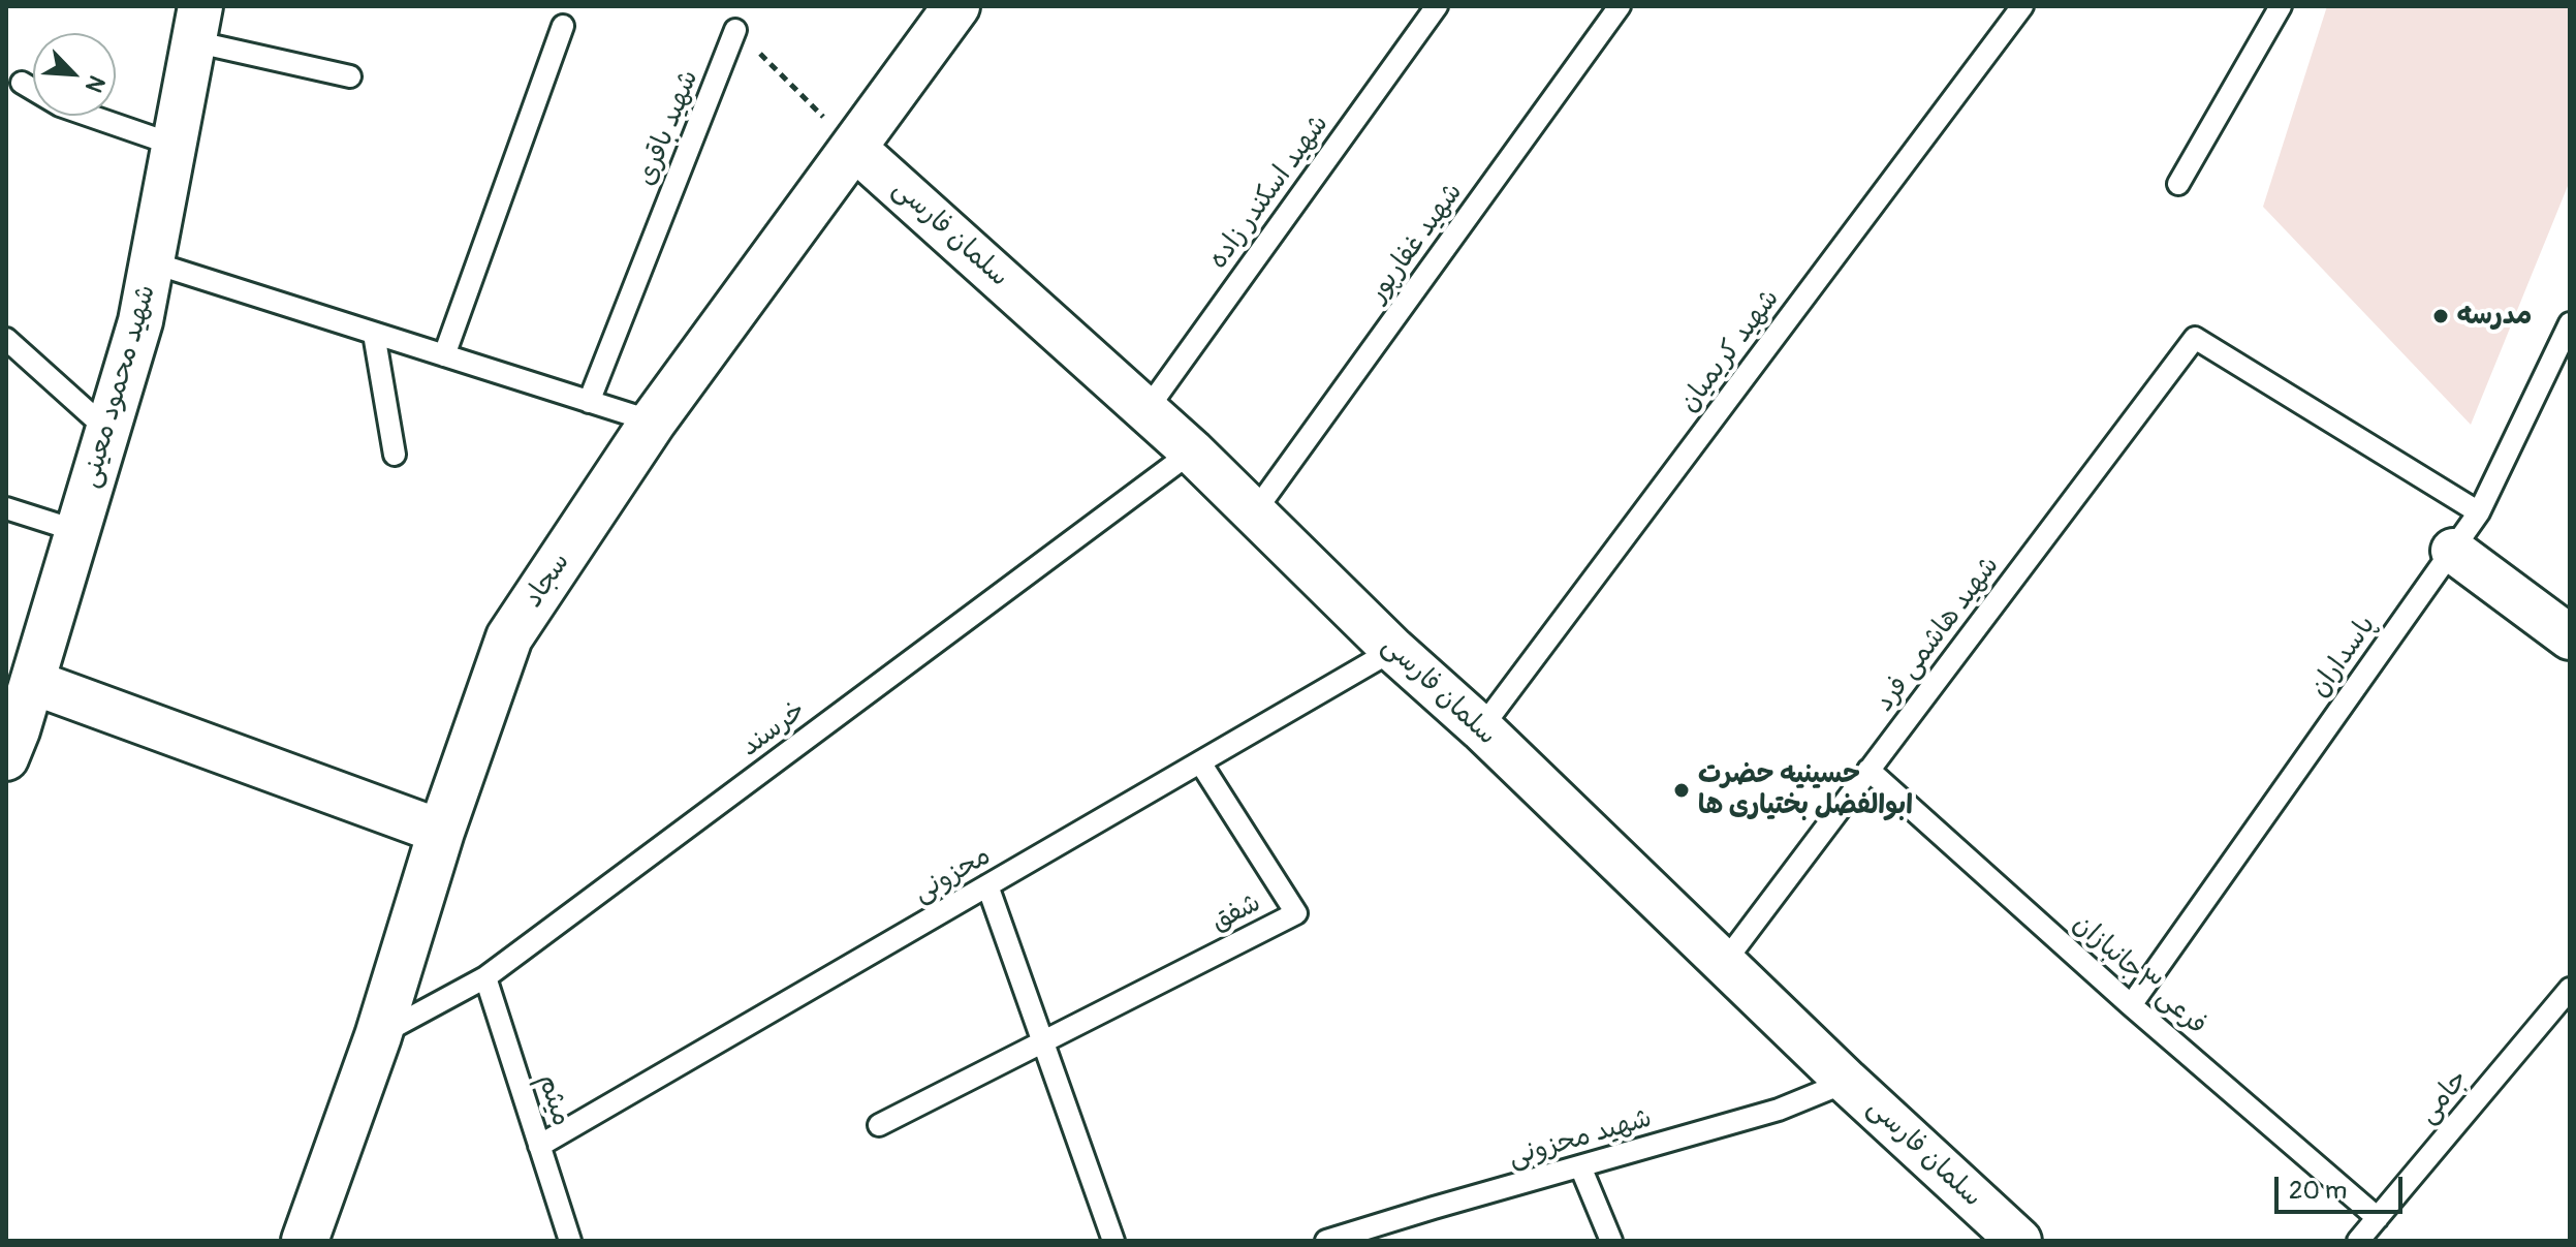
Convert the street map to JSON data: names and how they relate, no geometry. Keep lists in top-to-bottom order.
{
  "streets": {
    "street": ["سلمان فارسی", "شهید محمود معینی", "سجاد"],
    "lane": [
      "شهید باقری",
      "شهید اسکندر زاده",
      "شهید غفارپور",
      "شهید کریمیان",
      "شهید هاشمی فرد",
      "پاسداران",
      "خرسند",
      "محزونی",
      "شفق",
      "فرعی ۳جانبازان",
      "جامی",
      "میثم",
      "شهید محزونی"
    ]
  },
  "crossings": [
    ["شهید اسکندر زاده", "سلمان فارسی"],
    ["سلمان فارسی", "شهید غفارپور"],
    ["سلمان فارسی", "شهید کریمیان"],
    ["سلمان فارسی", "سجاد"],
    ["سلمان فارسی", "شهید هاشمی فرد"],
    ["سلمان فارسی", "خرسند"],
    ["سلمان فارسی", "محزونی"],
    ["سلمان فارسی", "شهید محزونی"],
    ["سجاد", "خرسند"],
    ["شهید هاشمی فرد", "پاسداران"],
    ["شهید هاشمی فرد", "فرعی ۳جانبازان"],
    ["پاسداران", "فرعی ۳جانبازان"],
    ["خرسند", "میثم"],
    ["محزونی", "شفق"],
    ["محزونی", "میثم"],
    ["فرعی ۳جانبازان", "جامی"]
  ],
  "places": ["مدرسه", "حسینیه حضرت ابوالفضل بختیاری ها"],
  "scale_bar": "20 m",
  "north": "bottom right"
}
